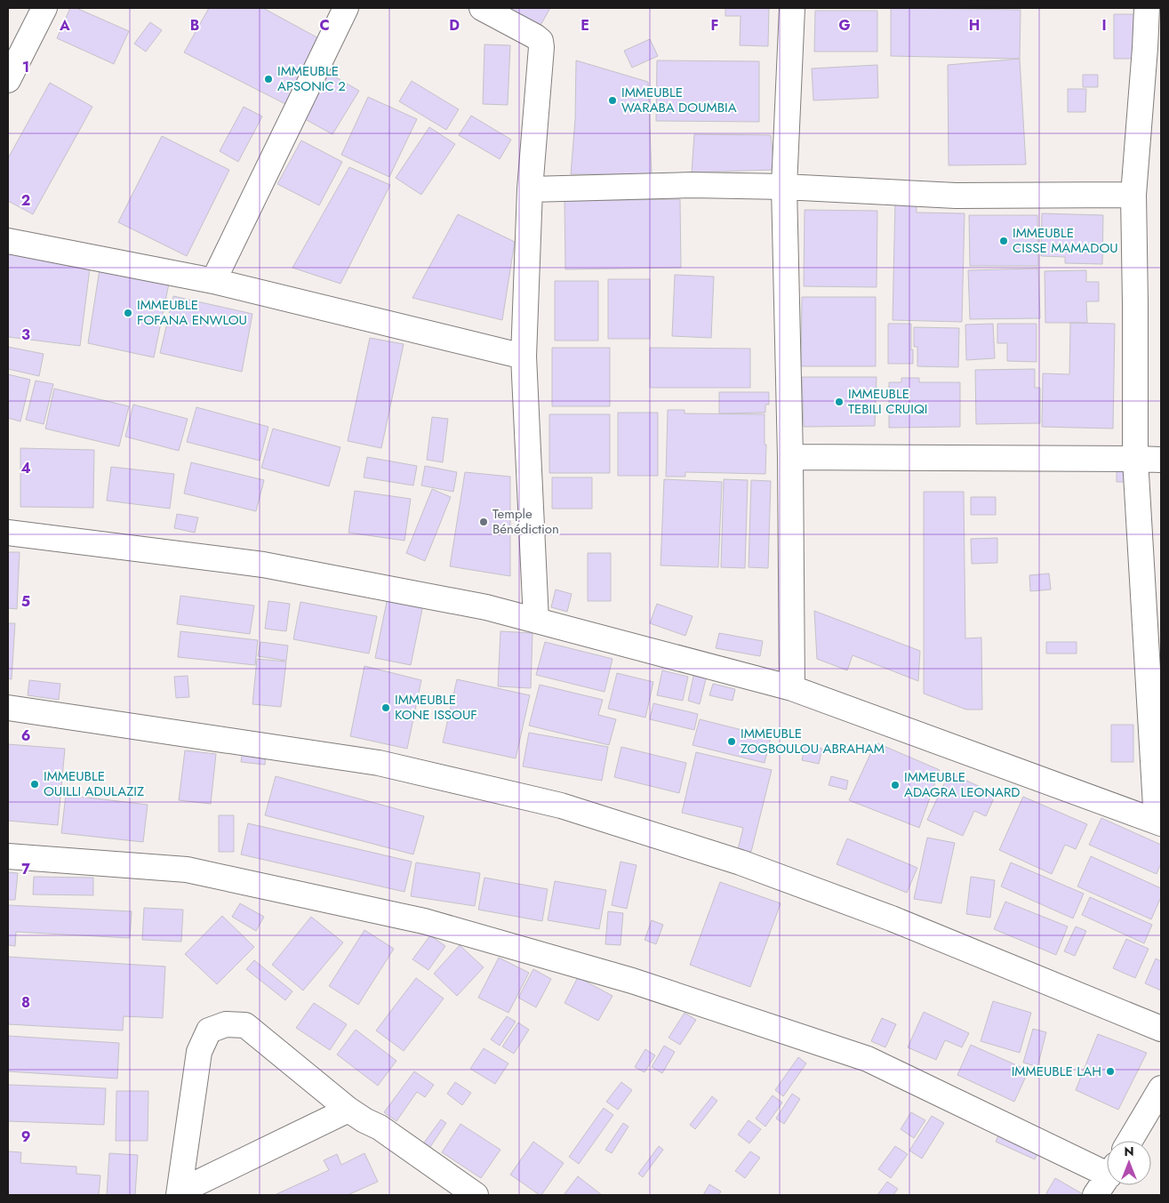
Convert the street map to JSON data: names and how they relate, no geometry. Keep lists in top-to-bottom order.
{
  "places": [
    "IMMEUBLE APSONIC 2",
    "IMMEUBLE WARABA DOUMBIA",
    "IMMEUBLE CISSE MAMADOU",
    "IMMEUBLE FOFANA ENWLOU",
    "IMMEUBLE TEBILI CRUIQI",
    "Temple Bénédiction",
    "IMMEUBLE KONE ISSOUF",
    "IMMEUBLE ZOGBOULOU ABRAHAM",
    "IMMEUBLE OUILLI ADULAZIZ",
    "IMMEUBLE ADAGRA LEONARD",
    "IMMEUBLE LAH"
  ],
  "north": "top",
  "grid": {
    "columns": [
      "A",
      "B",
      "C",
      "D",
      "E",
      "F",
      "G",
      "H",
      "I"
    ],
    "rows": [
      "1",
      "2",
      "3",
      "4",
      "5",
      "6",
      "7",
      "8",
      "9"
    ]
  }
}
